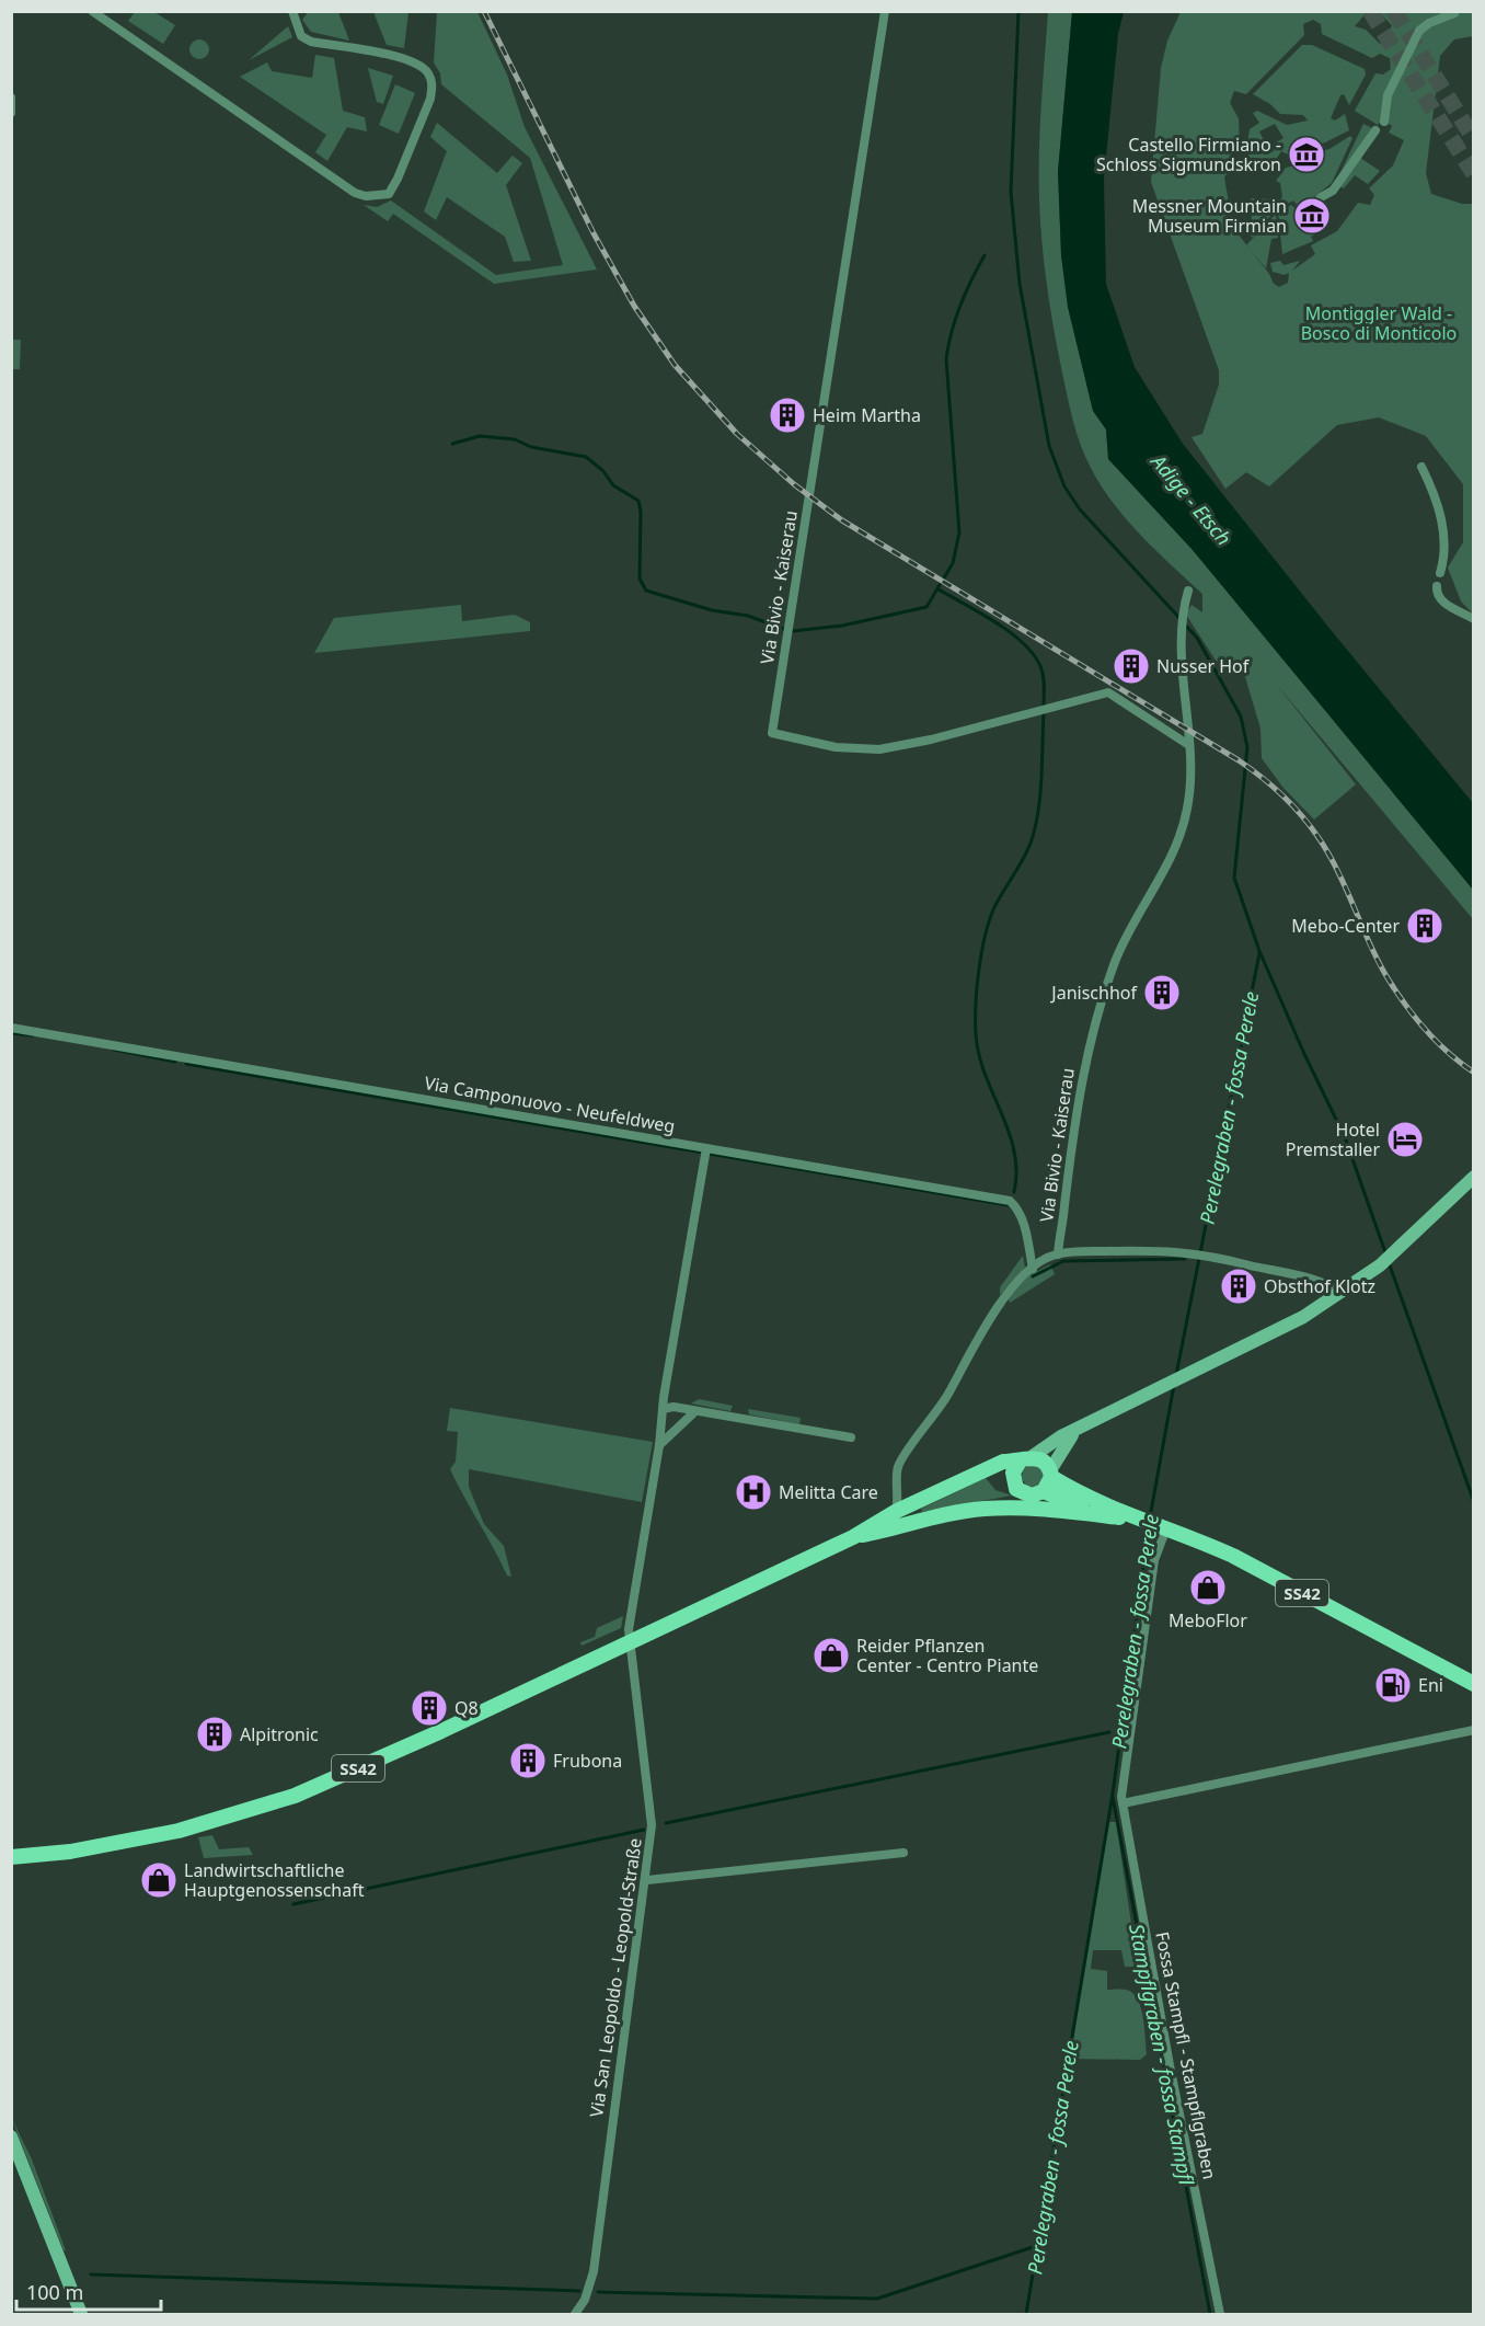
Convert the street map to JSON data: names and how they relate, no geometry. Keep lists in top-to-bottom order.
{
  "streets": {
    "main road": ["SS42"],
    "street": [
      "Via Bivio - Kaiserau",
      "Via Camponuovo - Neufeldweg",
      "Via San Leopoldo - Leopold-Straße",
      "Fossa Stampfl - Stampflgraben"
    ]
  },
  "crossings": [
    ["Via Camponuovo - Neufeldweg", "Via San Leopoldo - Leopold-Straße"],
    ["SS42", "Via San Leopoldo - Leopold-Straße"],
    ["SS42", "Fossa Stampfl - Stampflgraben"]
  ],
  "water": ["Adige - Etsch", "Perelegraben - fossa Perele", "Stampflgraben - fossa Stampfl"],
  "parks": ["Montiggler Wald - Bosco di Monticolo"],
  "places": {
    "museum": ["Castello Firmiano - Schloss Sigmundskron", "Messner Mountain Museum Firmian"],
    "building": [
      "Heim Martha",
      "Nusser Hof",
      "Mebo-Center",
      "Janischhof",
      "Obsthof Klotz",
      "Q8",
      "Alpitronic",
      "Frubona"
    ],
    "hotel": ["Hotel Premstaller"],
    "hospital": ["Melitta Care"],
    "shop": ["MeboFlor", "Reider Pflanzen Center - Centro Piante", "Landwirtschaftliche Hauptgenossenschaft"],
    "fuel station": ["Eni"]
  },
  "scale_bar": "100 m"
}
